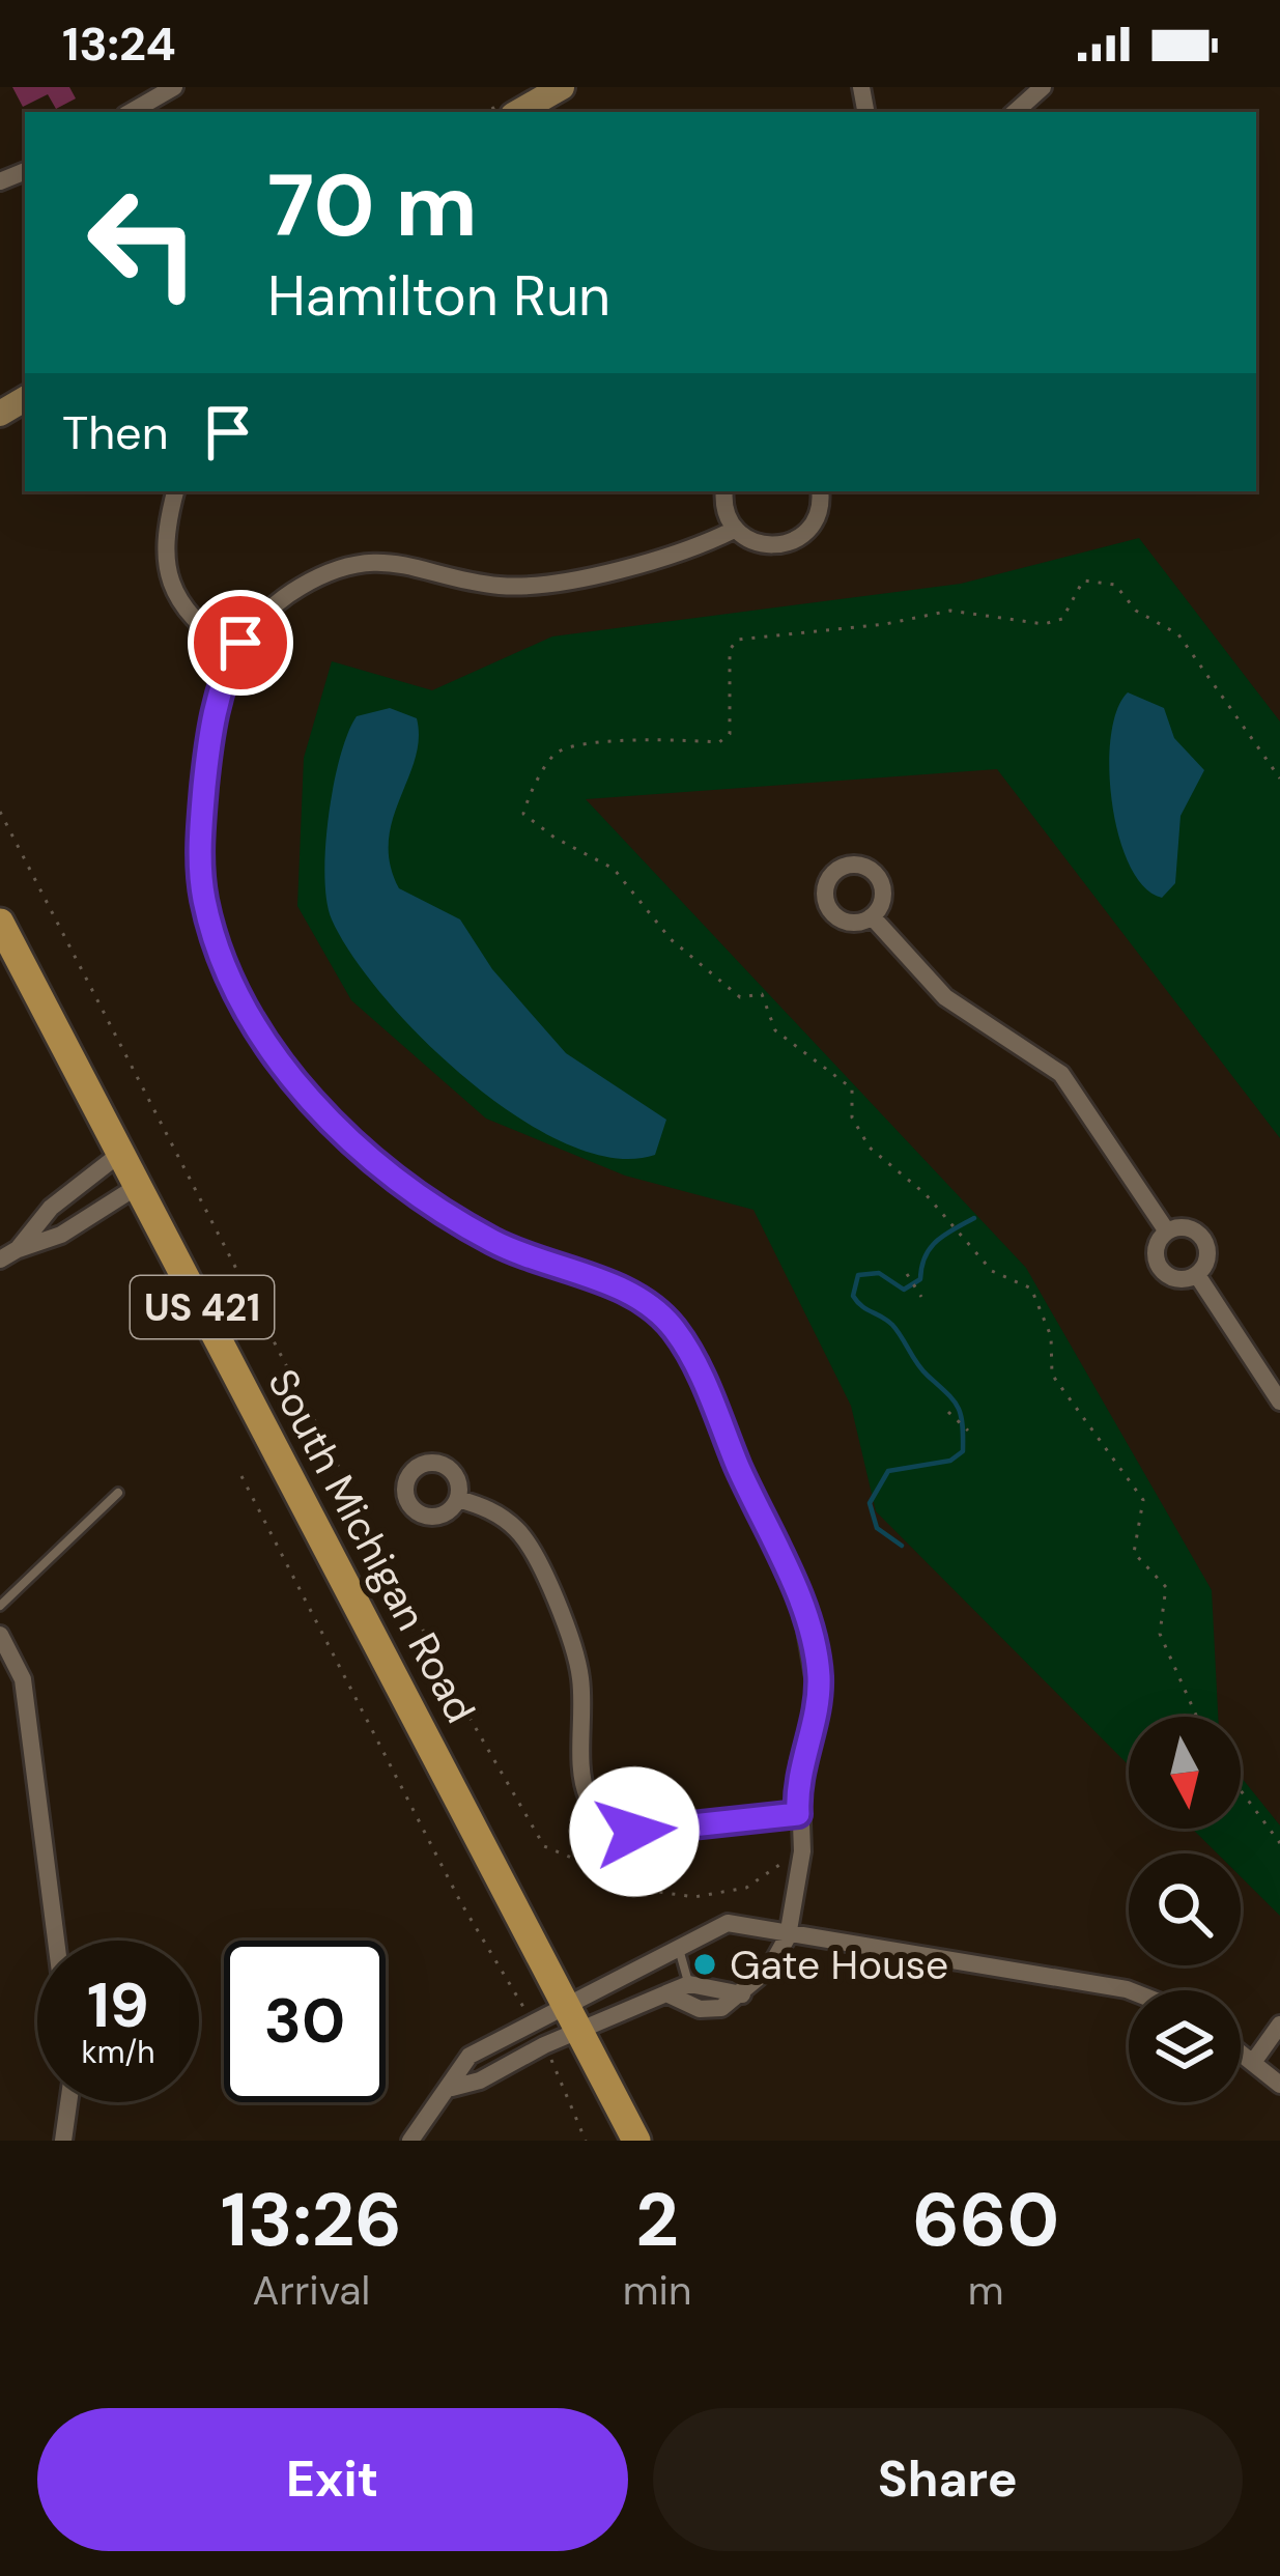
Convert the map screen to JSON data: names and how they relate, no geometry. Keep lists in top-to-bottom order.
{
  "streets": {
    "main road": ["US 421", "South Michigan Road"]
  },
  "places": ["Gate House"],
  "north": "bottom",
  "page": {
    "status": "13:24",
    "turn": ["70 m", "Hamilton Run"],
    "then": "Then",
    "speed": "19 km/h",
    "limit": "30",
    "eta": [
      "13:26",
      "Arrival",
      "2",
      "min",
      "660",
      "m"
    ],
    "buttons": ["Exit", "Share"]
  }
}
